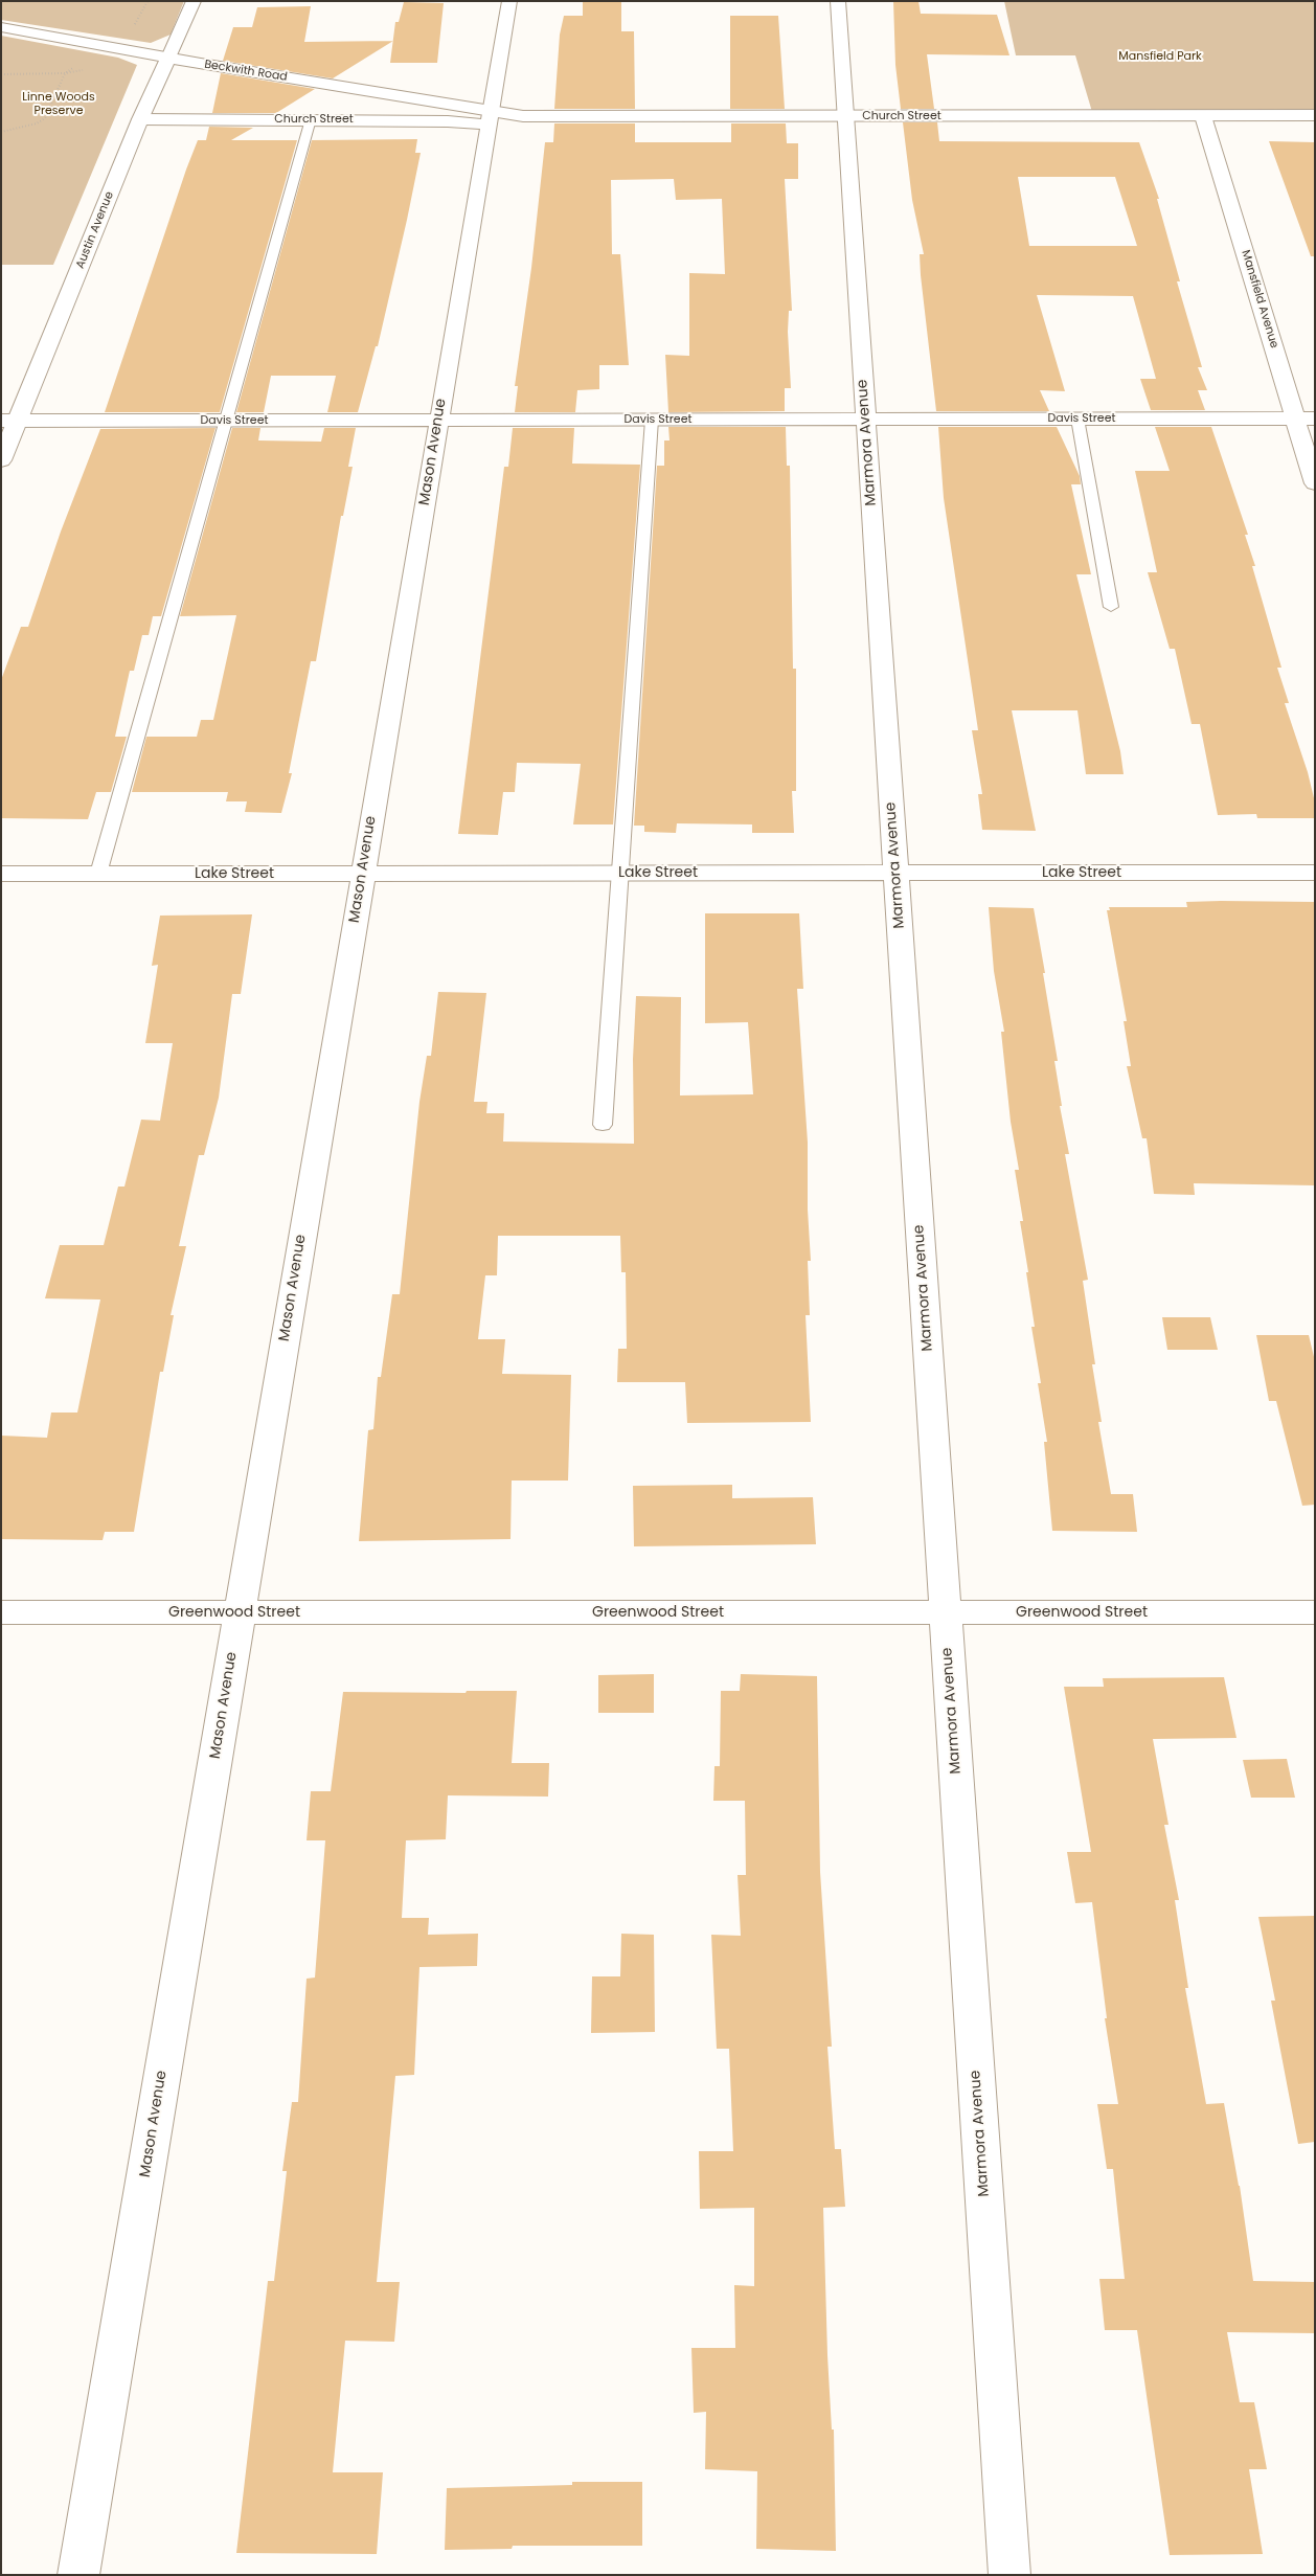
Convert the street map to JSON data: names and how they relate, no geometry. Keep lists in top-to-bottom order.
{
  "streets": {
    "street": [
      "Beckwith Road",
      "Church Street",
      "Austin Avenue",
      "Mansfield Avenue",
      "Davis Street",
      "Marmora Avenue",
      "Mason Avenue",
      "Lake Street",
      "Greenwood Street"
    ]
  },
  "crossings": [
    ["Beckwith Road", "Church Street"],
    ["Beckwith Road", "Austin Avenue"],
    ["Beckwith Road", "Mason Avenue"],
    ["Church Street", "Austin Avenue"],
    ["Church Street", "Mansfield Avenue"],
    ["Church Street", "Marmora Avenue"],
    ["Church Street", "Mason Avenue"],
    ["Austin Avenue", "Davis Street"],
    ["Mansfield Avenue", "Davis Street"],
    ["Davis Street", "Marmora Avenue"],
    ["Davis Street", "Mason Avenue"],
    ["Marmora Avenue", "Lake Street"],
    ["Marmora Avenue", "Greenwood Street"],
    ["Mason Avenue", "Lake Street"],
    ["Mason Avenue", "Greenwood Street"]
  ],
  "parks": ["Mansfield Park", "Linne Woods Preserve"]
}
